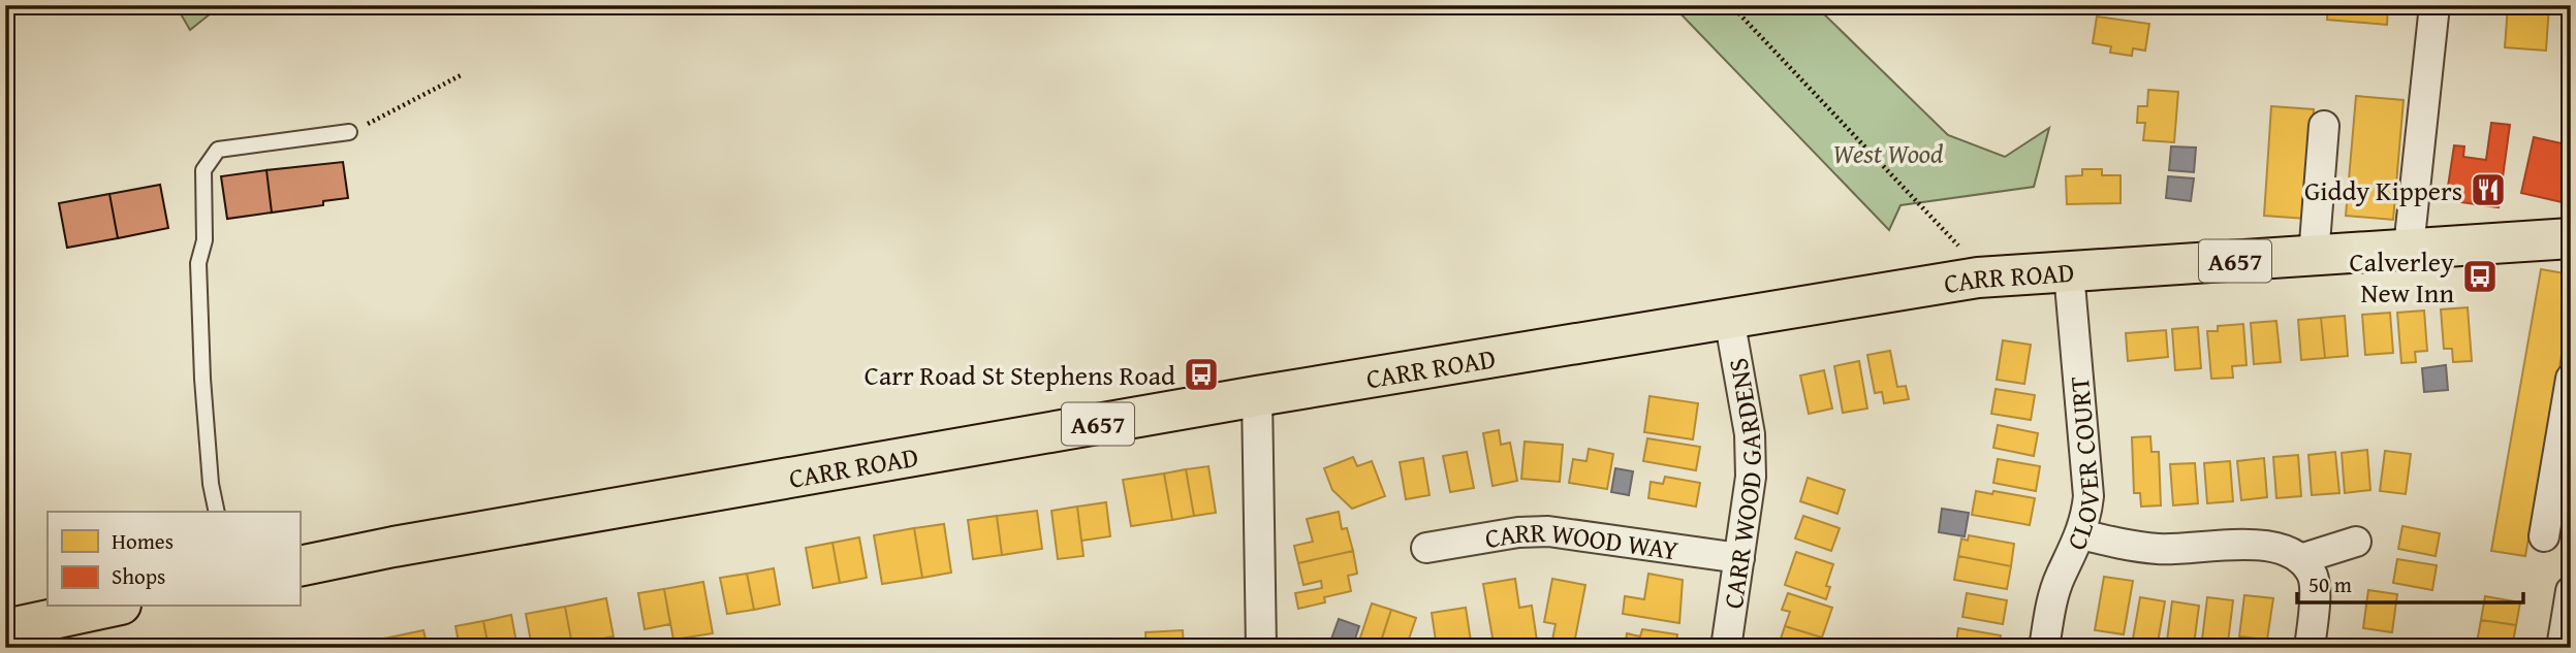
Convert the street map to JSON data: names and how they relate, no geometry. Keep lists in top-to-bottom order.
{
  "streets": {
    "main road": ["A657", "CARR ROAD"],
    "street": ["CLOVER COURT", "CARR WOOD GARDENS", "CARR WOOD WAY"]
  },
  "crossings": [
    ["CARR ROAD", "CLOVER COURT"],
    ["CARR ROAD", "CARR WOOD GARDENS"],
    ["CARR WOOD GARDENS", "CARR WOOD WAY"]
  ],
  "parks": ["West Wood"],
  "places": {
    "restaurant": ["Giddy Kippers"],
    "bus stop": ["Calverley New Inn", "Carr Road St Stephens Road"]
  },
  "legend": ["Homes", "Shops"],
  "scale_bar": "50 m"
}
